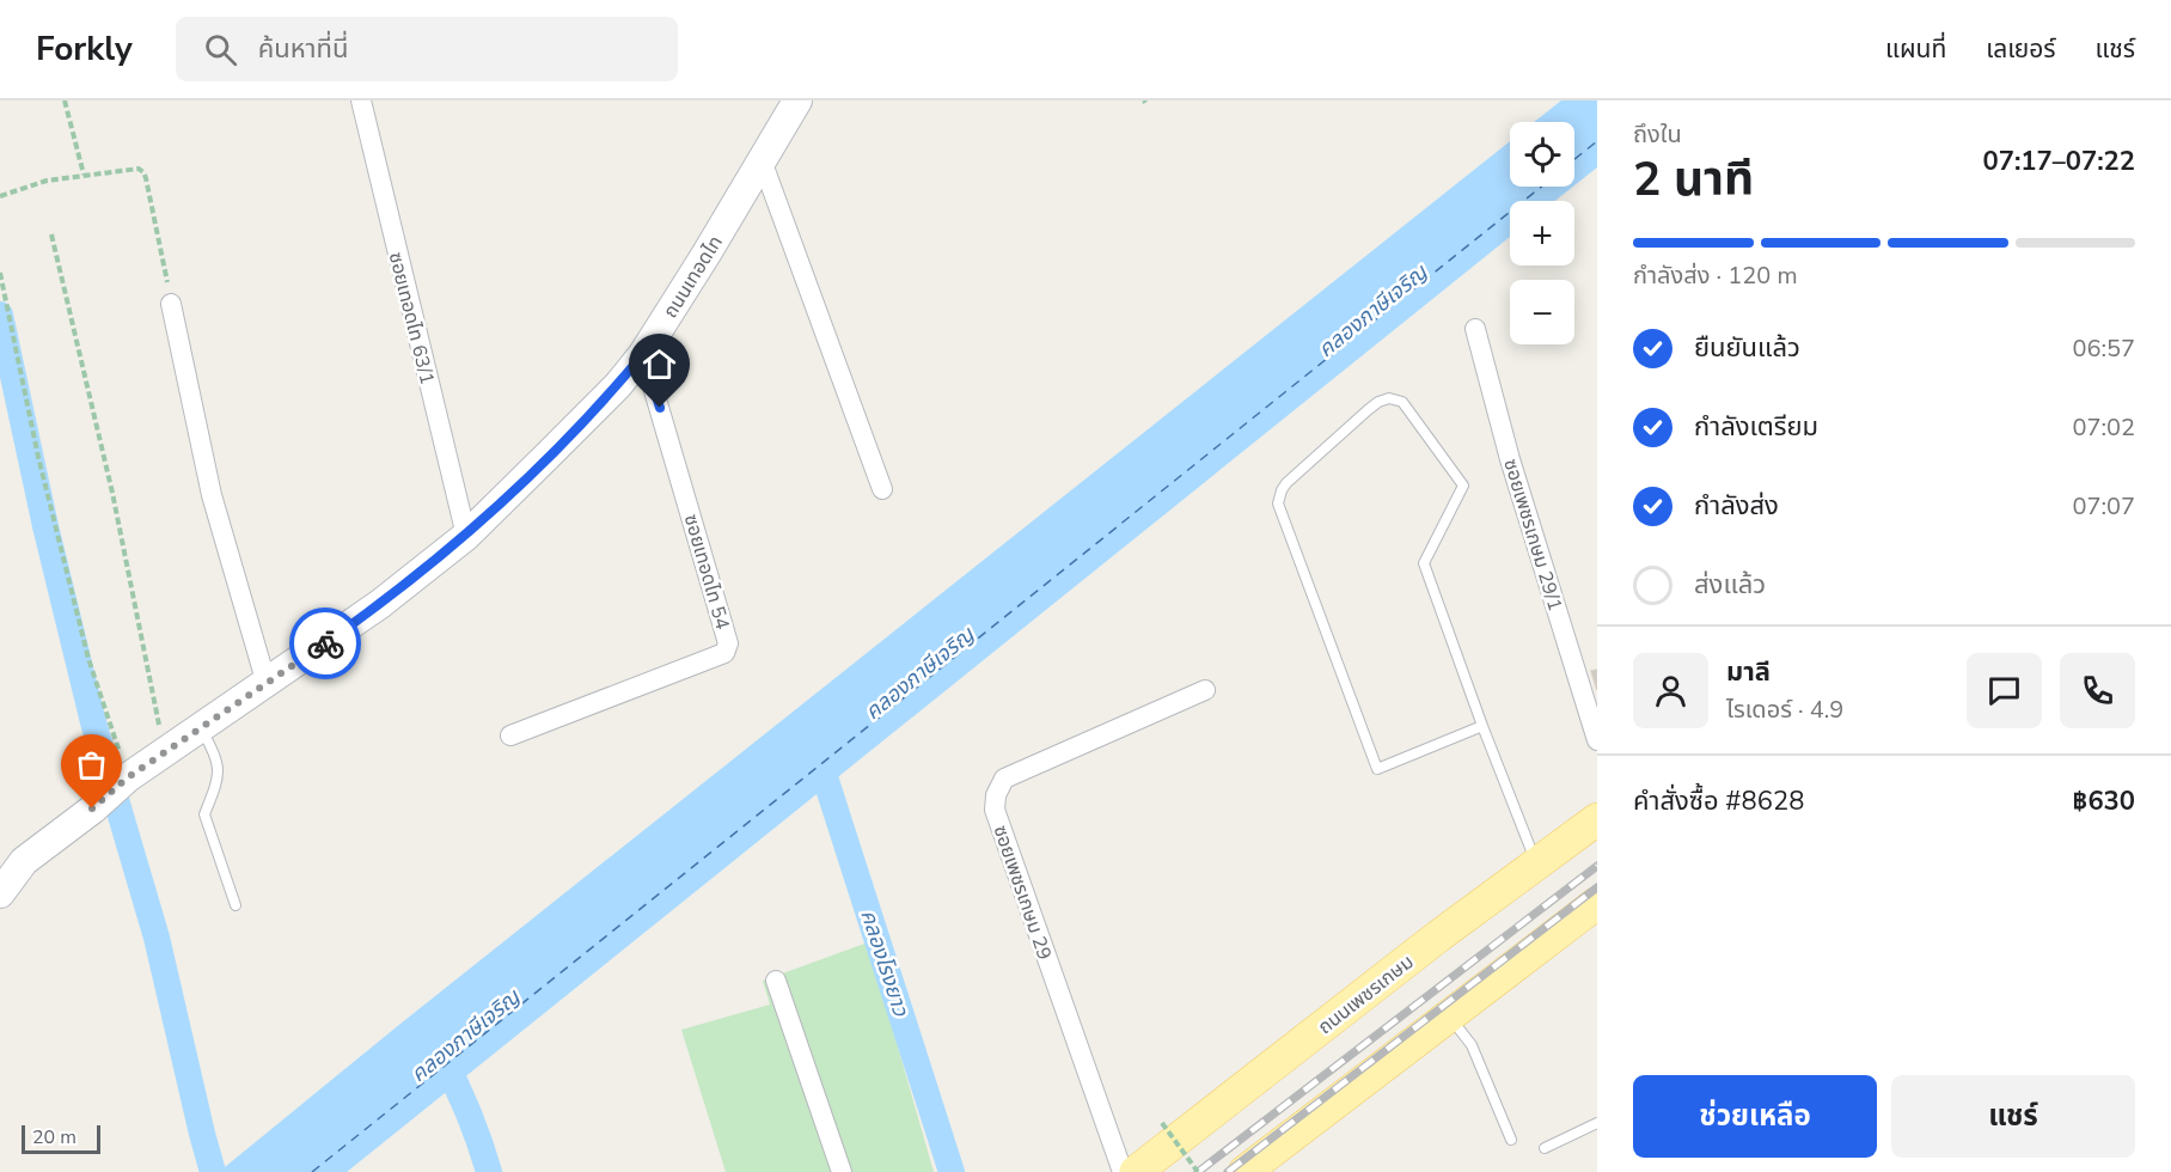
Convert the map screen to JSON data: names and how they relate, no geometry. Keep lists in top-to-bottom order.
{
  "streets": {
    "main road": ["ถนนเทอดไท", "ถนนเพชรเกษม"],
    "street": [
      "ซอยเทอดไท 63/1",
      "ซอยเพชรเกษม 29/1",
      "ซอยเทอดไท 54",
      "ซอยเพชรเกษม 29"
    ]
  },
  "crossings": [
    ["ถนนเทอดไท", "ซอยเทอดไท 63/1"],
    ["ถนนเทอดไท", "ซอยเทอดไท 54"]
  ],
  "water": ["คลองภาษีเจริญ", "คลองโรงยาว"],
  "scale_bar": "20 m",
  "page": {
    "header": "Forkly",
    "search": "ค้นหาที่นี่",
    "nav": ["แผนที่", "เลเยอร์", "แชร์"],
    "heading": ["2 นาที", "ถึงใน", "07:17–07:22"],
    "panel": [
      "มาลี",
      "ไรเดอร์ · 4.9",
      "คำสั่งซื้อ #8628",
      "฿630"
    ],
    "map_buttons": ["+", "−"],
    "bar": "กำลังส่ง · 120 m",
    "list": [
      ["ยืนยันแล้ว", "06:57"],
      ["กำลังเตรียม", "07:02"],
      ["กำลังส่ง", "07:07"],
      "ส่งแล้ว"
    ],
    "buttons": ["ช่วยเหลือ", "แชร์"],
    "scale": "20 m"
  }
}
